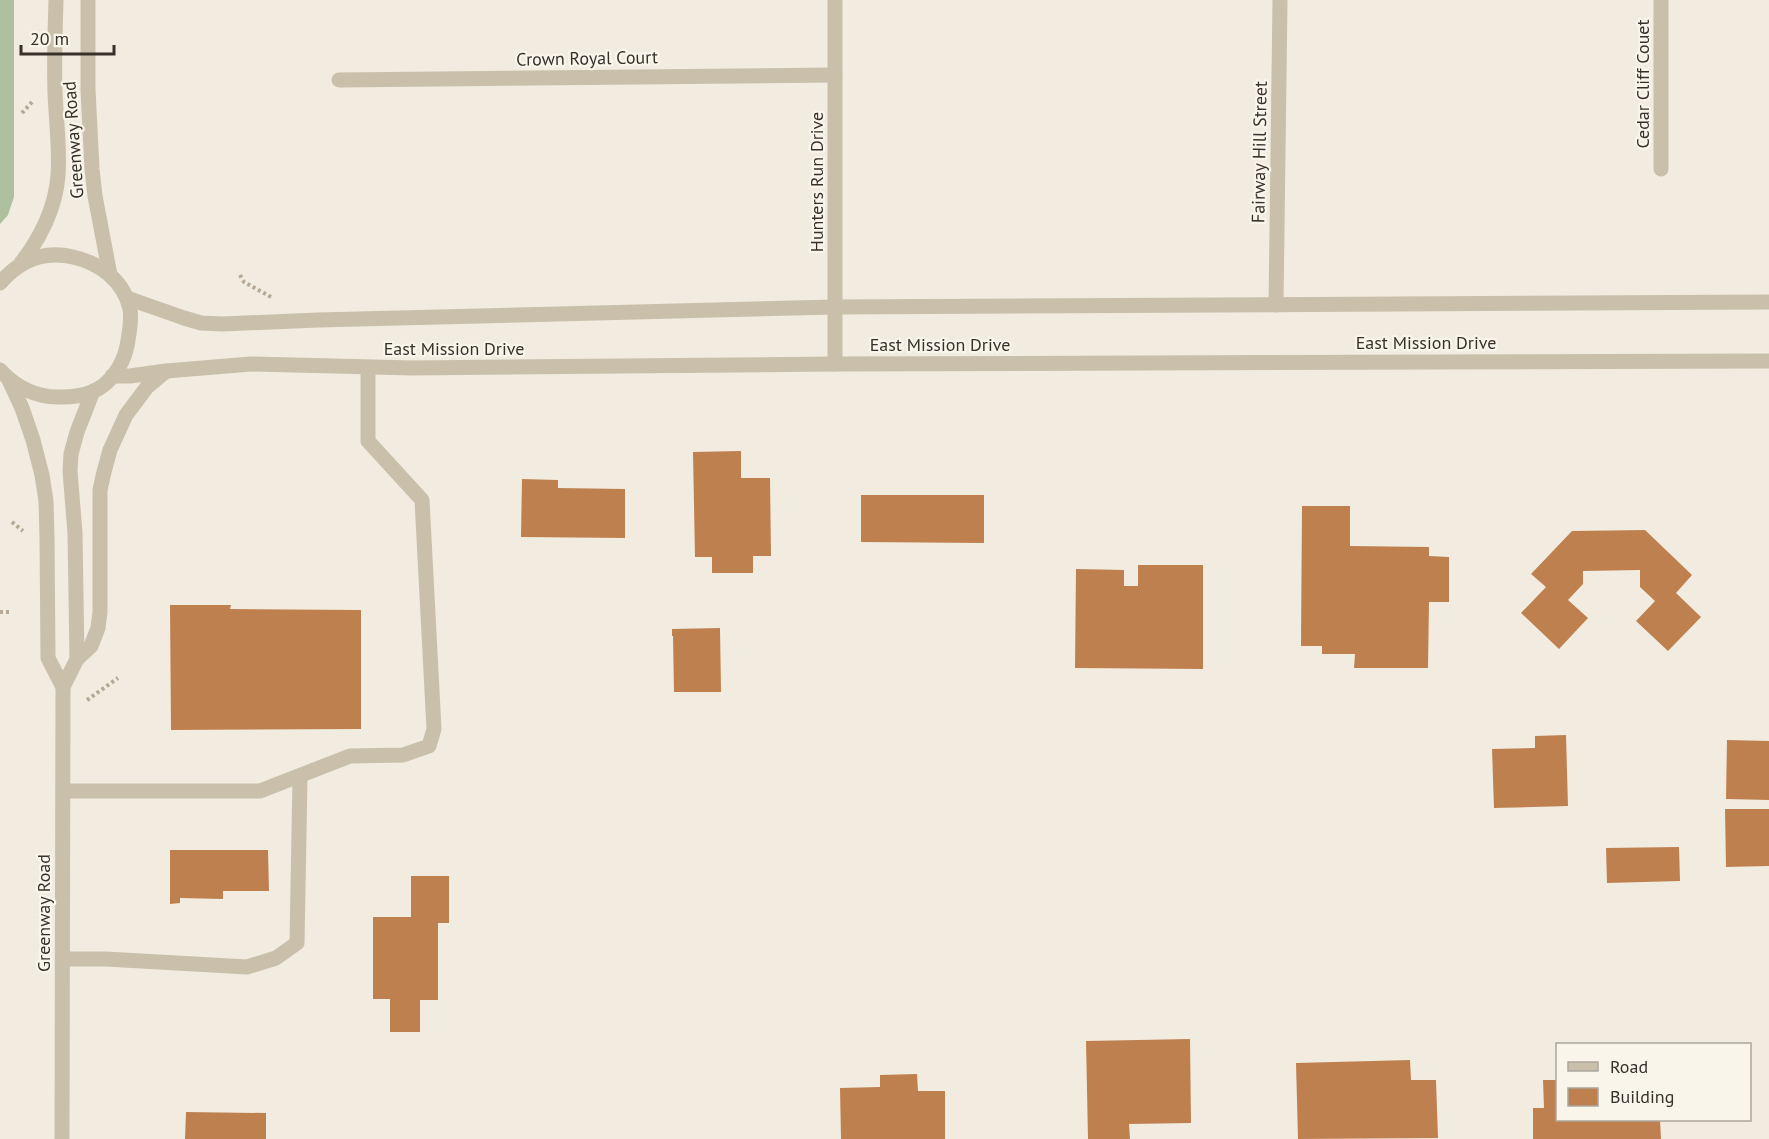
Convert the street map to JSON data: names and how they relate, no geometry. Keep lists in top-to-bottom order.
{
  "streets": {
    "street": [
      "Crown Royal Court",
      "Cedar Cliff Couet",
      "Greenway Road",
      "Fairway Hill Street",
      "Hunters Run Drive",
      "East Mission Drive"
    ]
  },
  "crossings": [
    ["Crown Royal Court", "Hunters Run Drive"],
    ["Fairway Hill Street", "East Mission Drive"],
    ["Hunters Run Drive", "East Mission Drive"]
  ],
  "legend": ["Road", "Building"],
  "scale_bar": "20 m"
}
